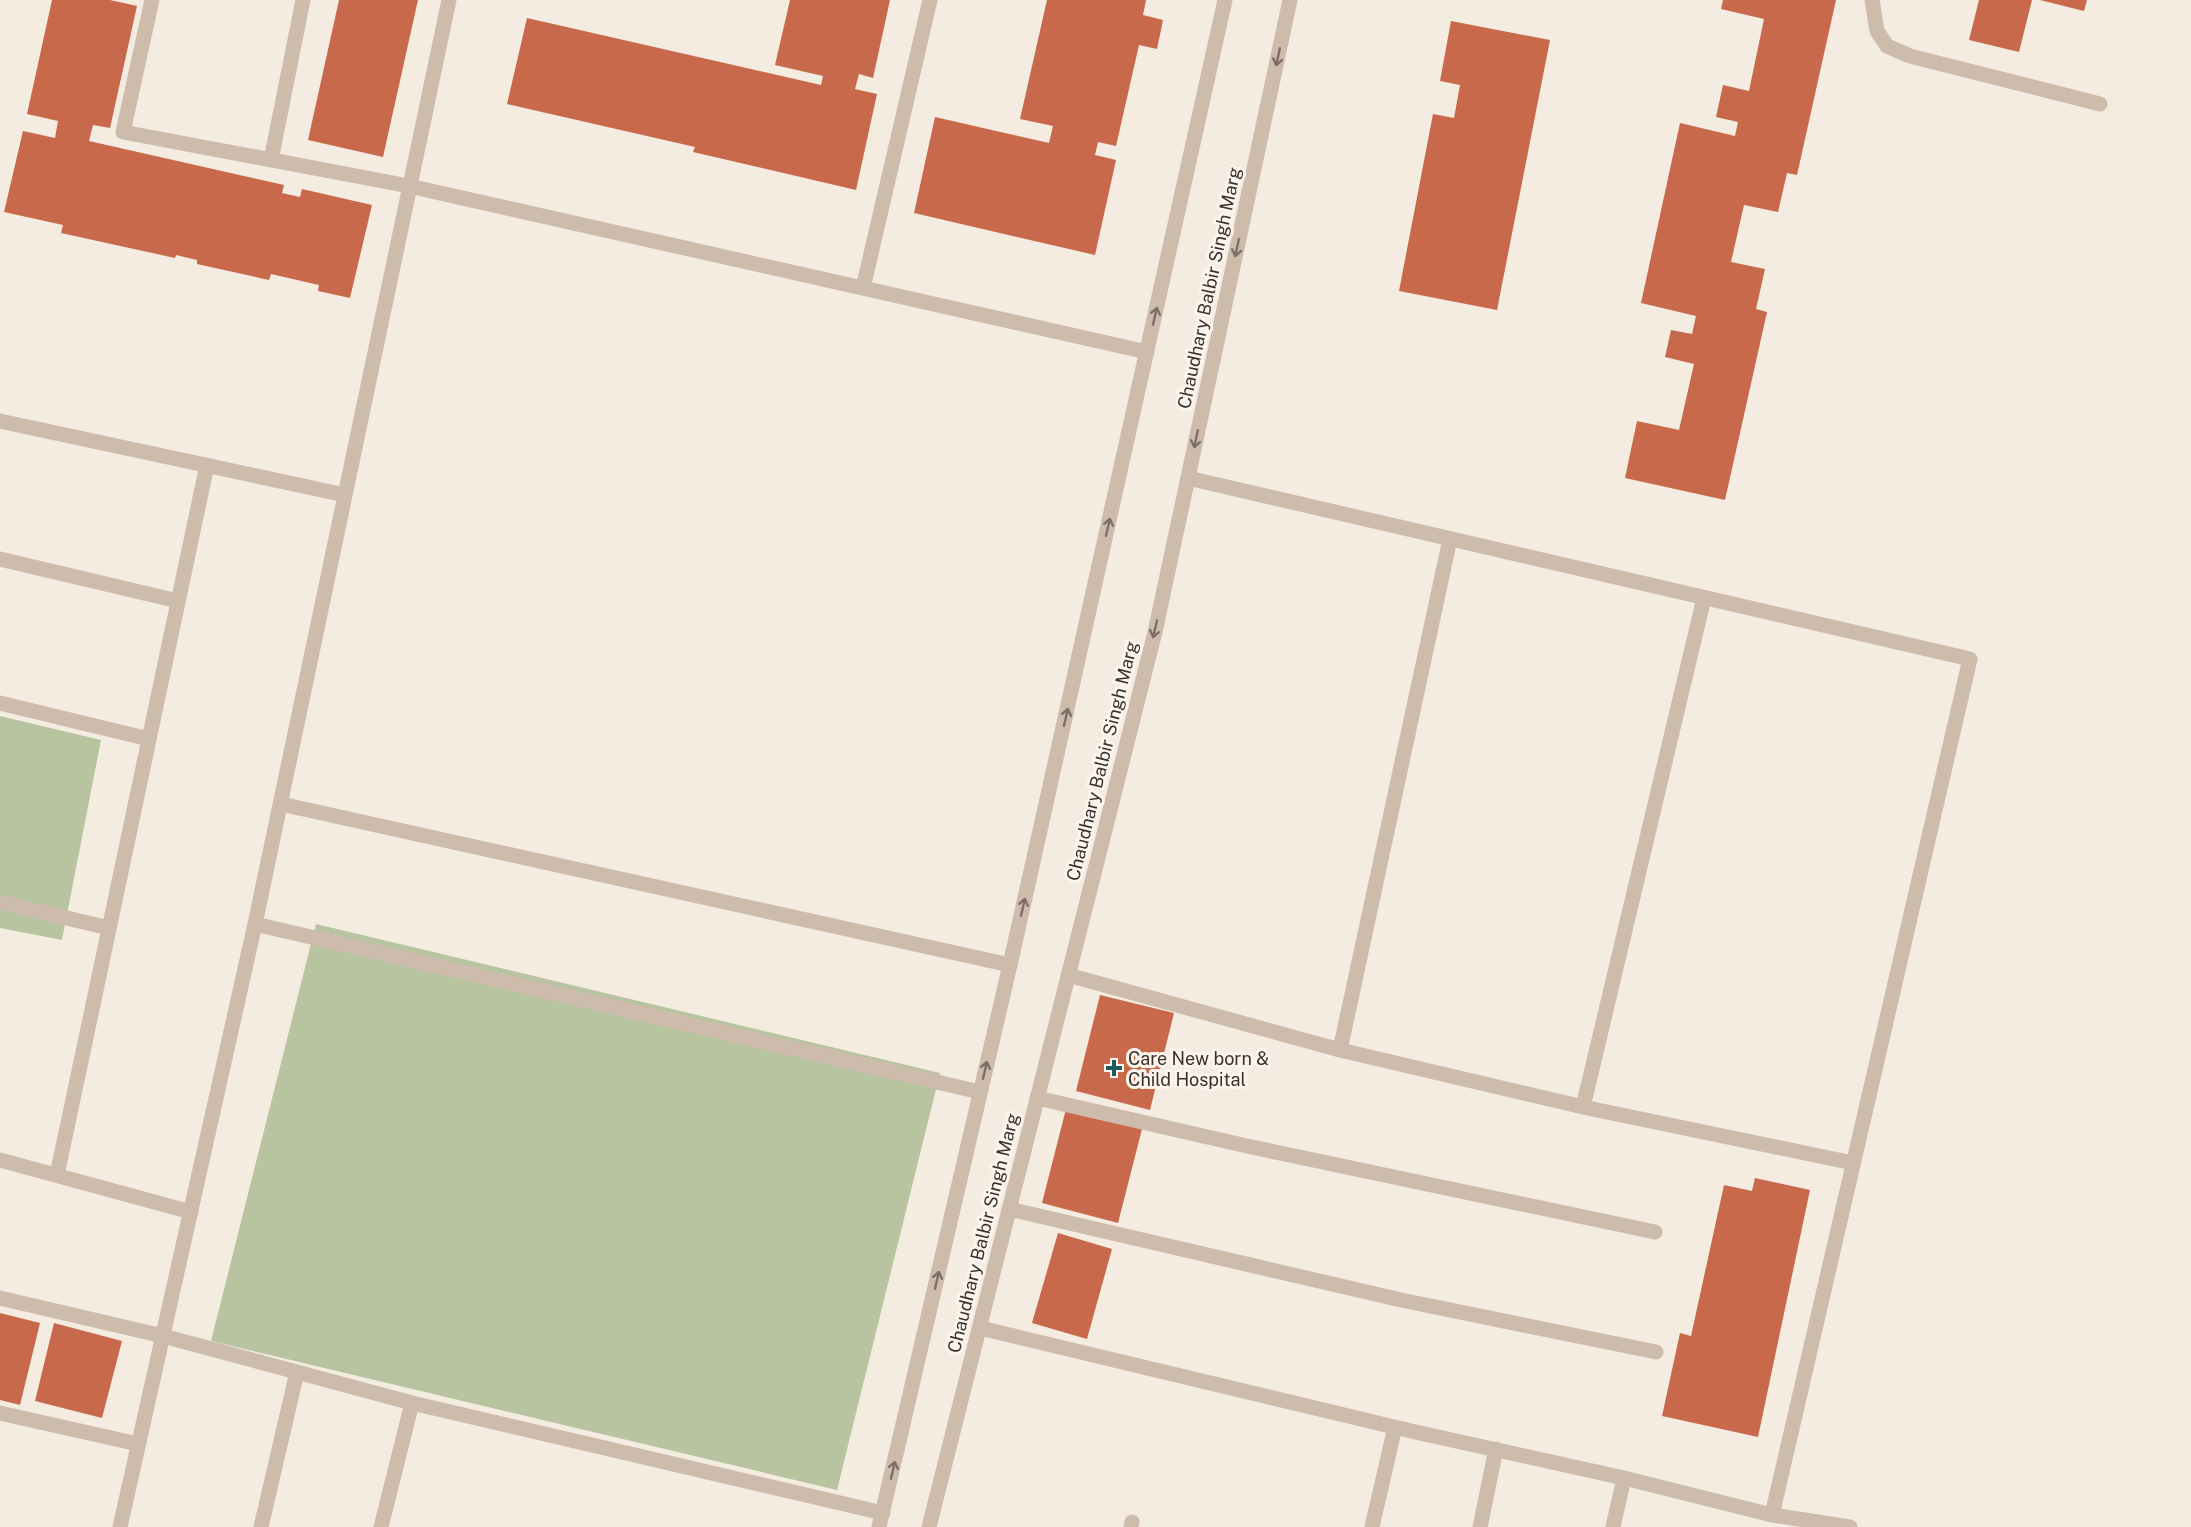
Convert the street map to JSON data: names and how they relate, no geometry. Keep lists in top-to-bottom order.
{
  "streets": {
    "street": ["Chaudhary Balbir Singh Marg"]
  },
  "places": {
    "health": ["Care New born & Child Hospital"]
  }
}
